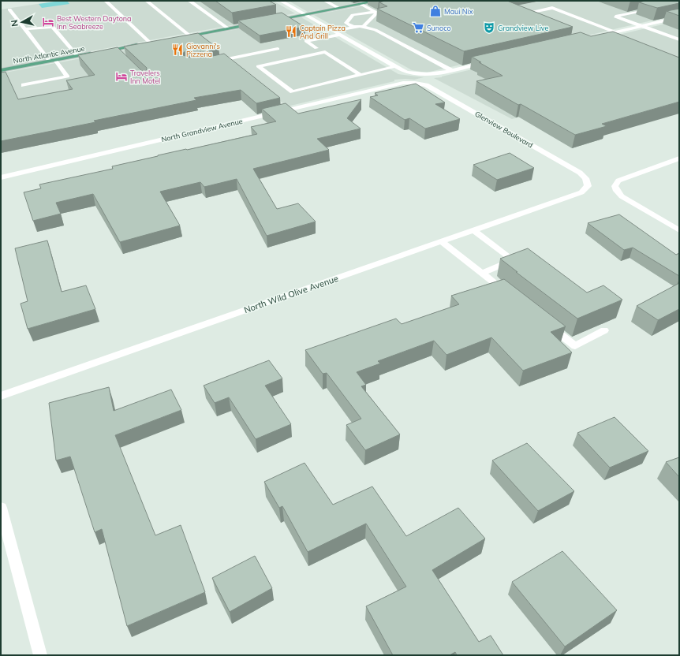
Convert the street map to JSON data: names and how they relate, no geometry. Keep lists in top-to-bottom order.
{
  "streets": {
    "main road": ["North Atlantic Avenue"],
    "street": ["Glenview Boulevard", "North Grandview Avenue", "North Wild Olive Avenue"]
  },
  "crossings": [
    ["Glenview Boulevard", "North Grandview Avenue"],
    ["Glenview Boulevard", "North Wild Olive Avenue"]
  ],
  "places": {
    "shop": ["Maui Nix"],
    "hotel": ["Best Western Daytona Inn Seabreeze", "Travelers Inn Motel"],
    "supermarket": ["Sunoco"],
    "theatre": ["Grandview Live"],
    "restaurant": ["Captain Pizza And Grill", "Giovanni's Pizzeria"]
  },
  "north": "left"
}
